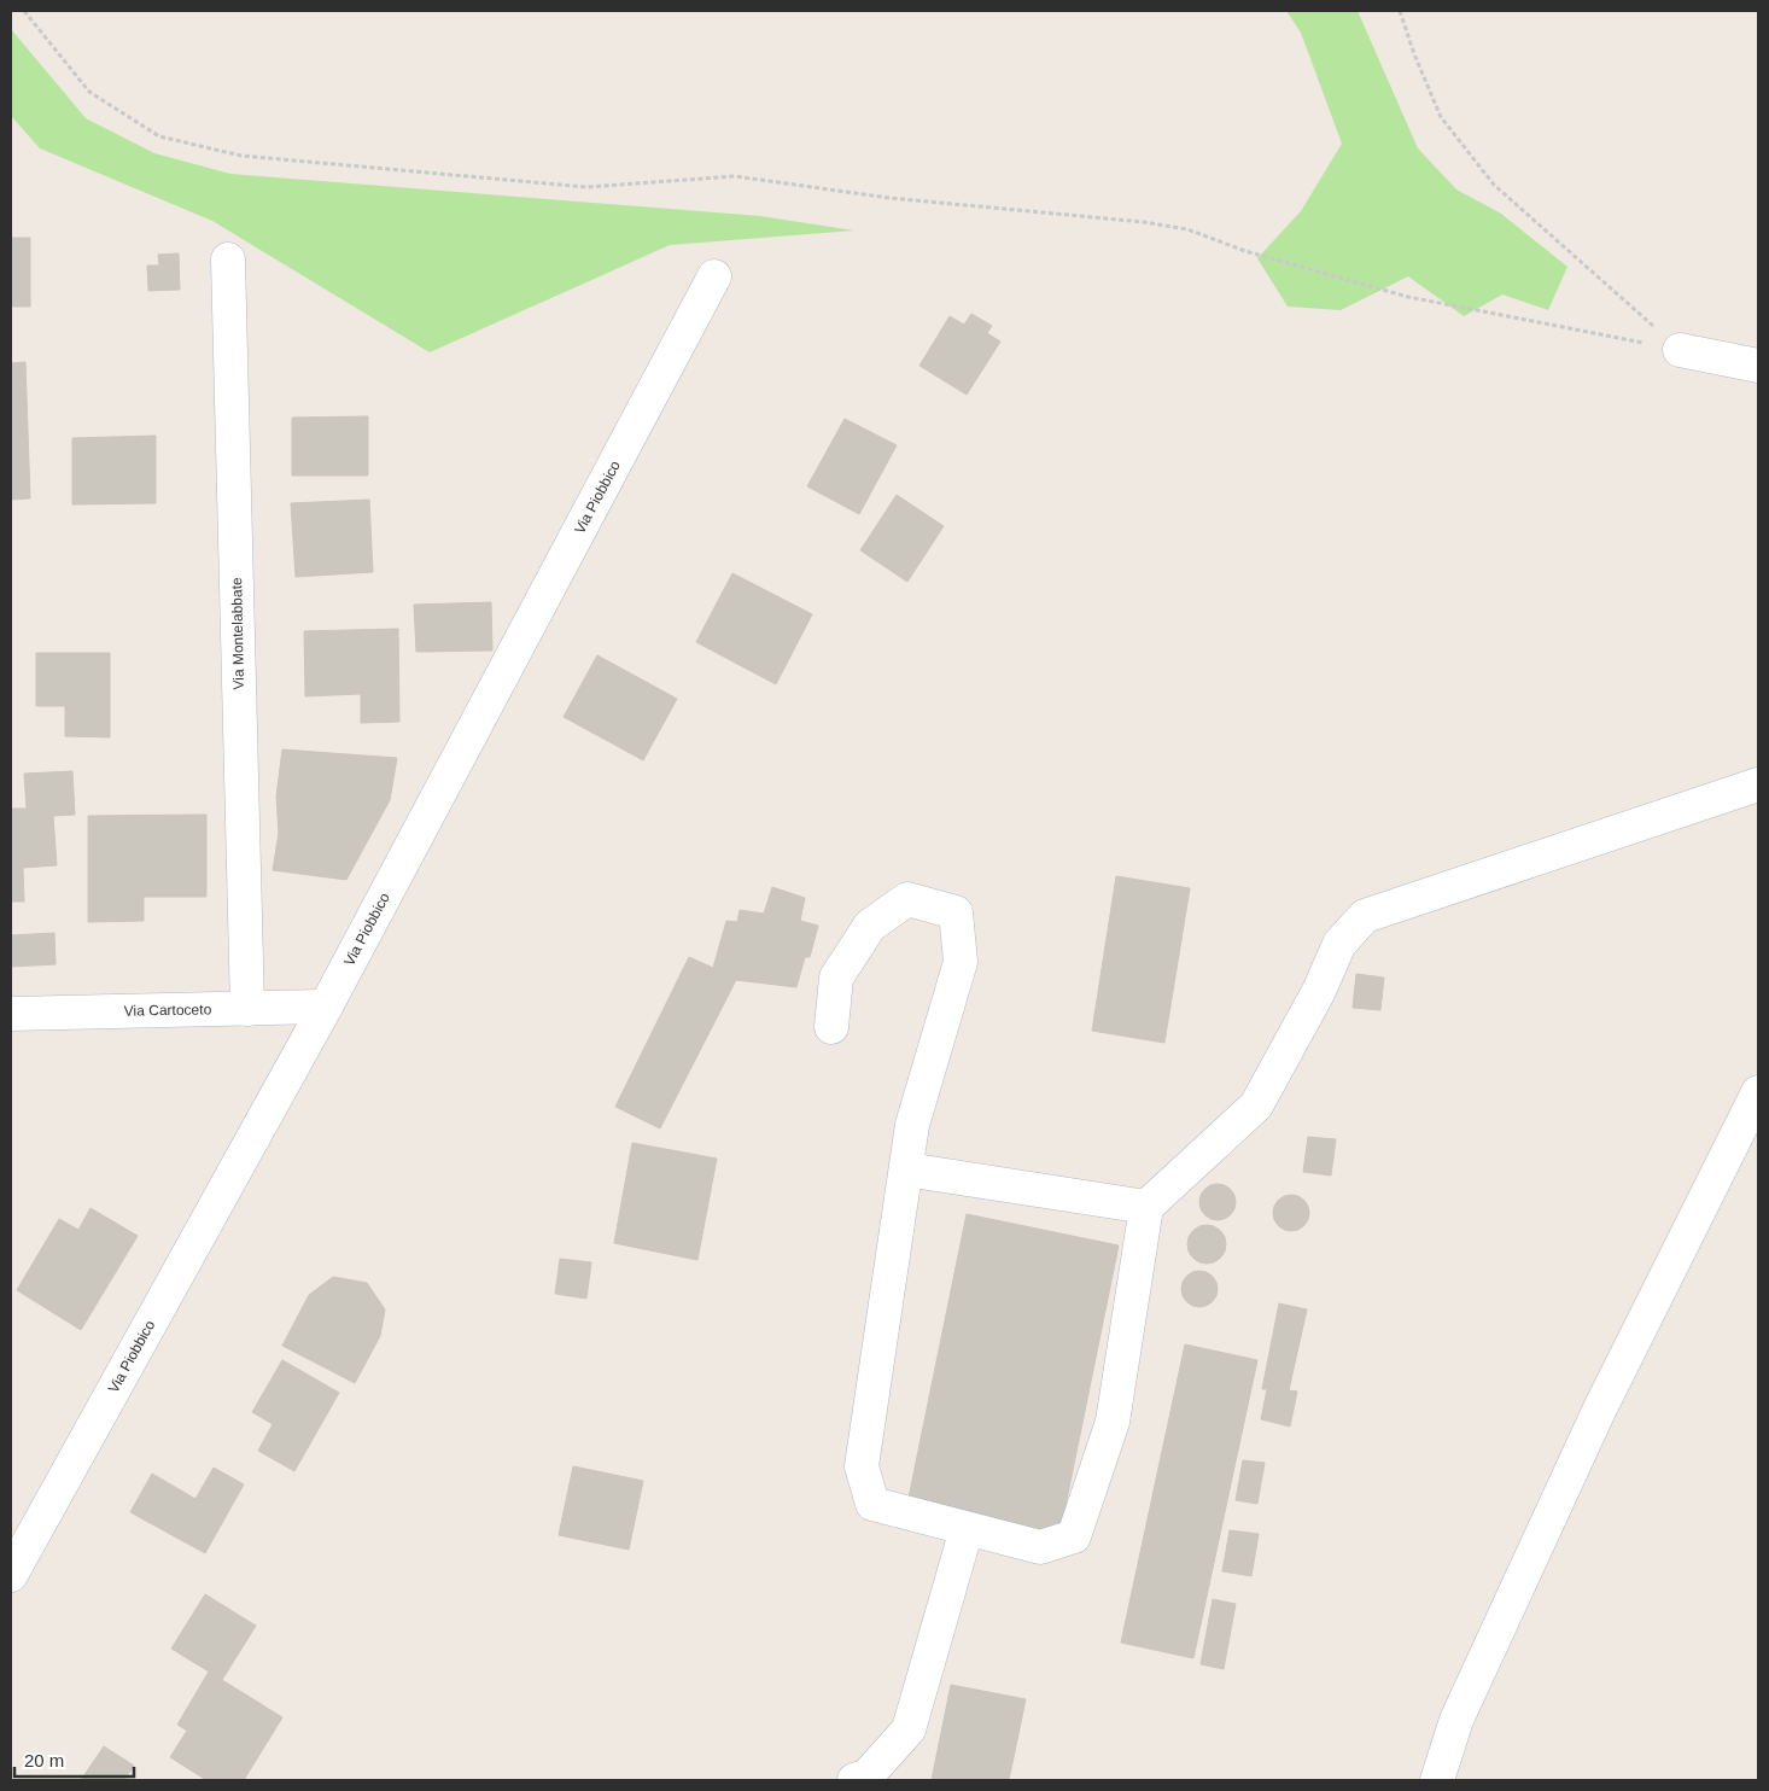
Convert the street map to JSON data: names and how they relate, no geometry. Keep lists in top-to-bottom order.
{
  "streets": {
    "street": ["Via Piobbico", "Via Montelabbate", "Via Cartoceto"]
  },
  "crossings": [
    ["Via Piobbico", "Via Cartoceto"],
    ["Via Montelabbate", "Via Cartoceto"]
  ],
  "scale_bar": "20 m"
}
